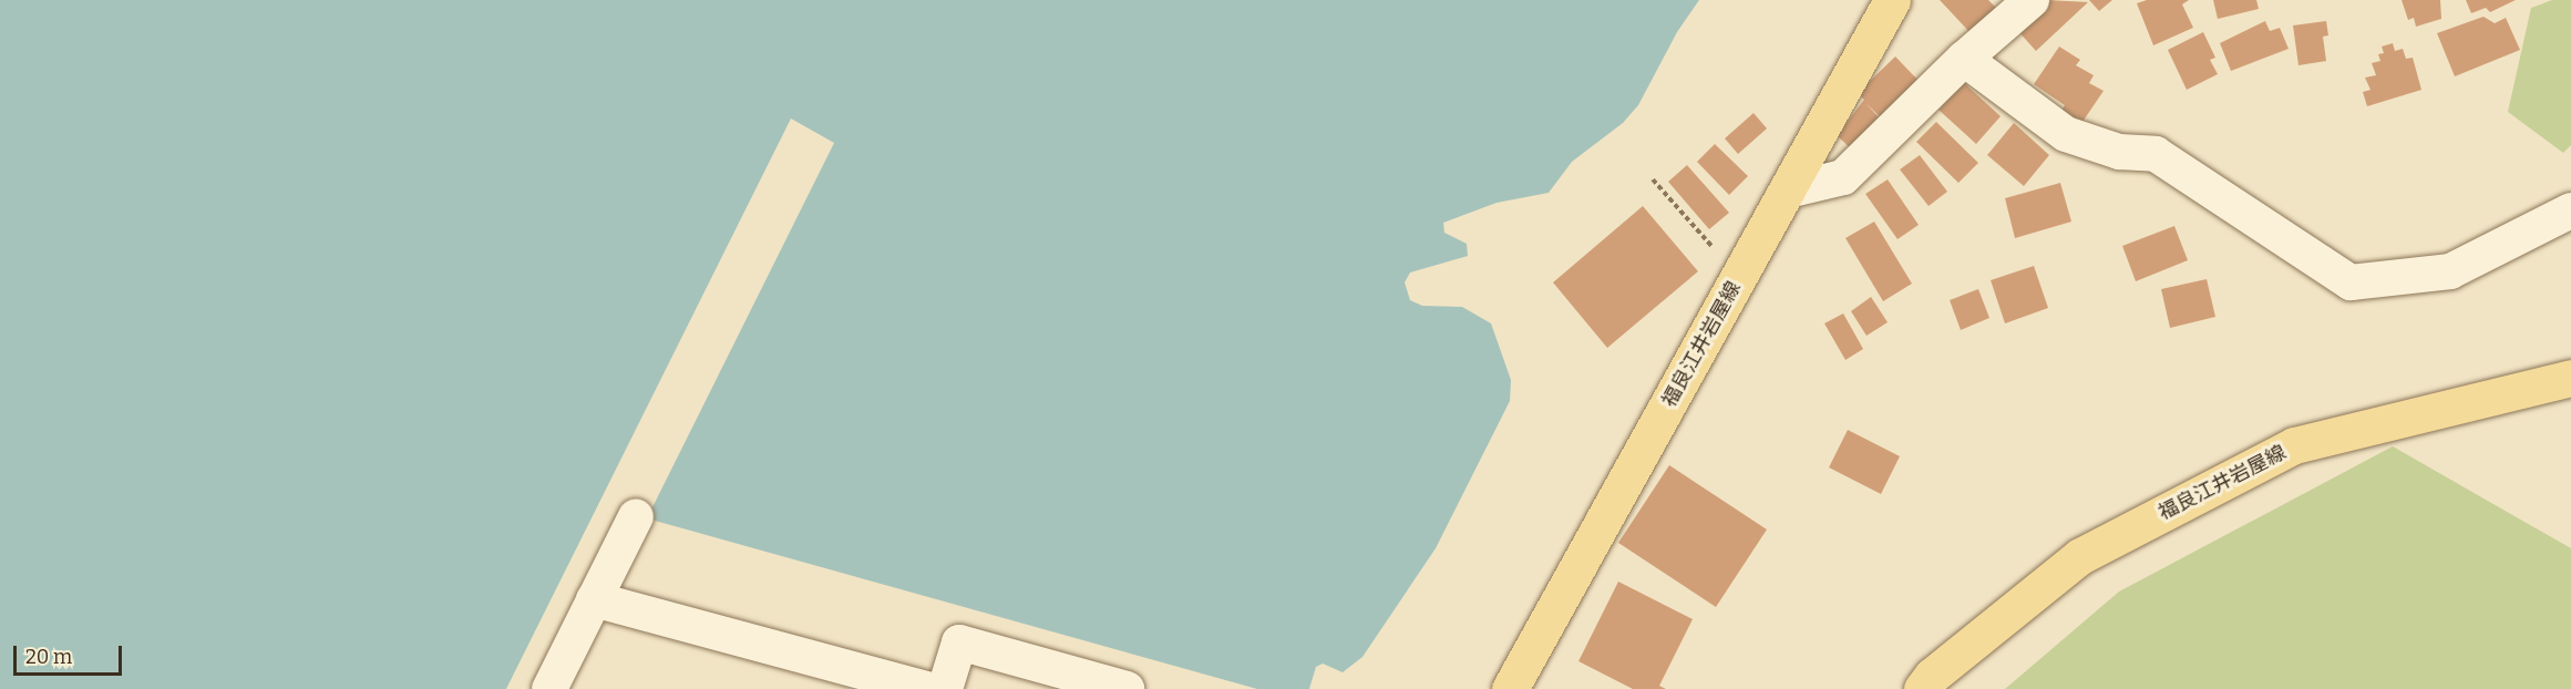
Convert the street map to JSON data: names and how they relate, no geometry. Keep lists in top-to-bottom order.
{
  "streets": {
    "main road": ["福良江井岩屋線"]
  },
  "scale_bar": "20 m"
}
